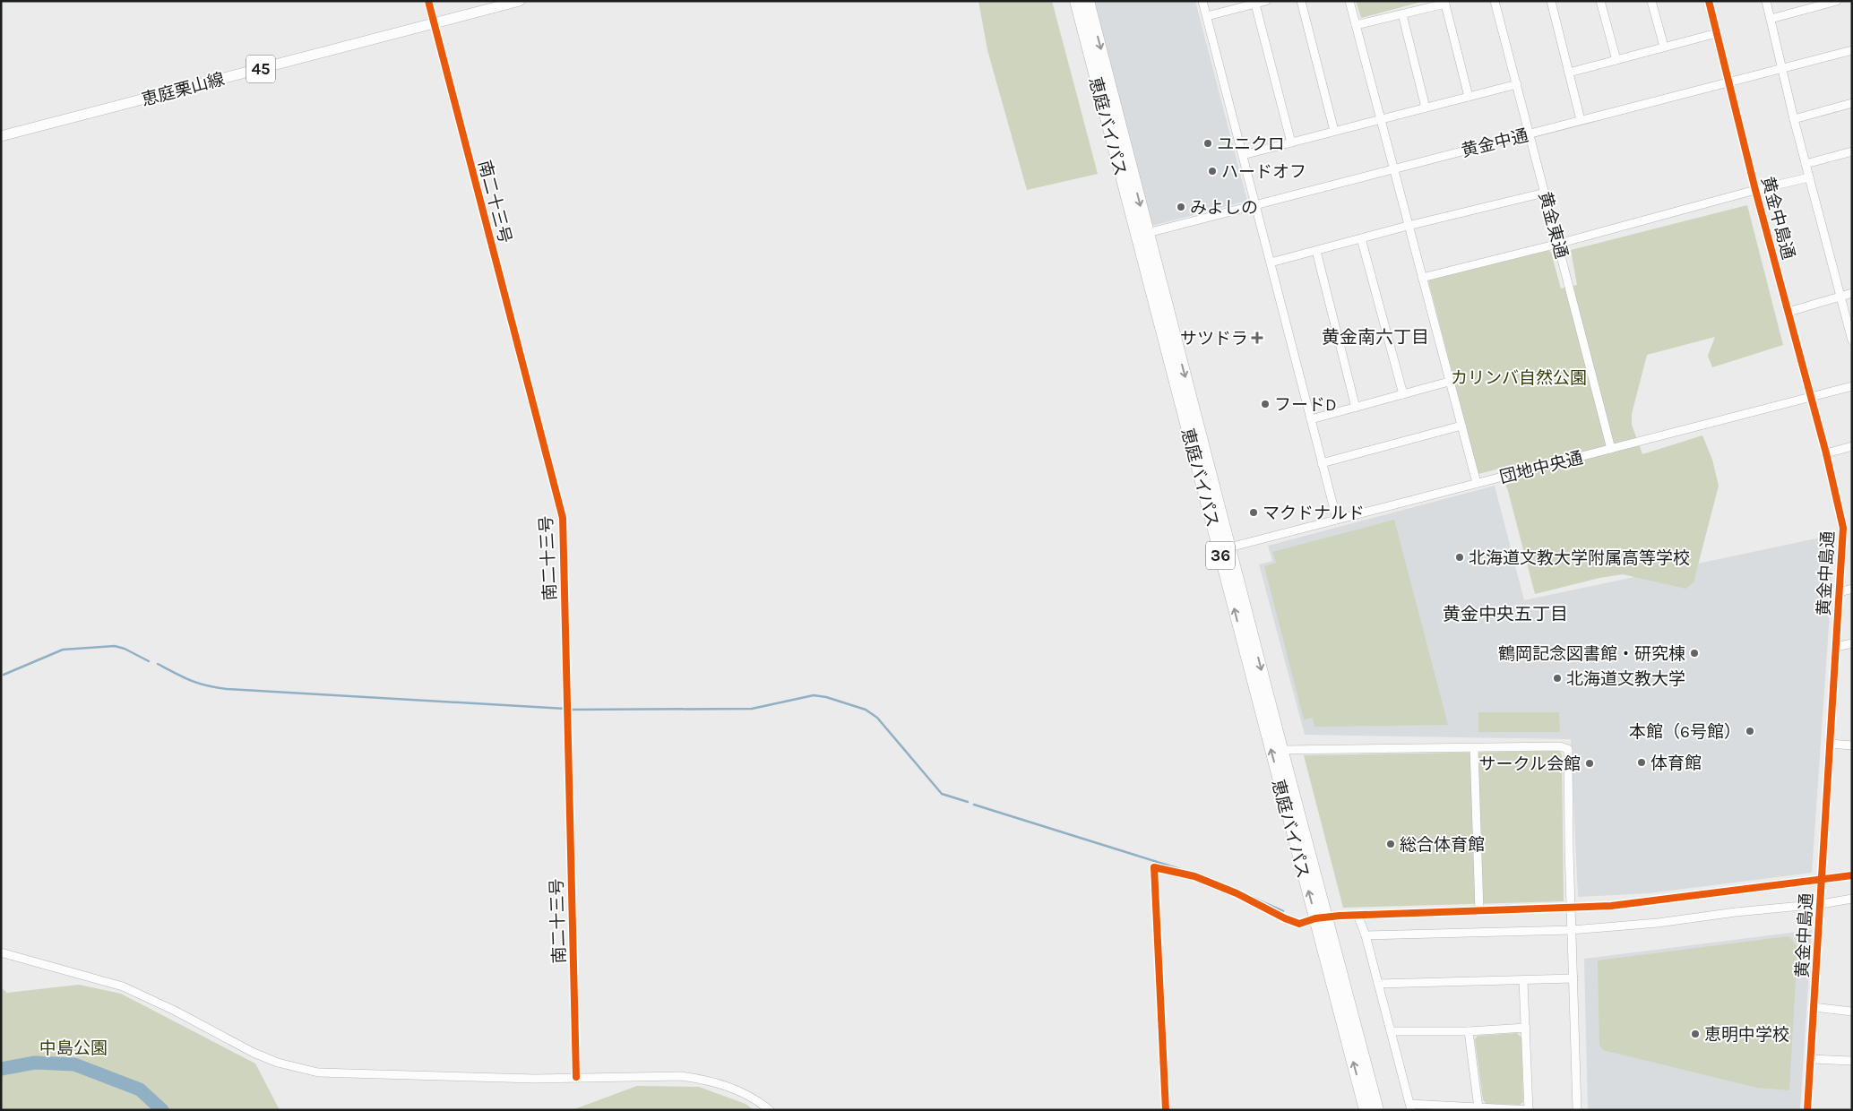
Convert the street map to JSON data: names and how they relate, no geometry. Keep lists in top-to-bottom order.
{
  "streets": {
    "highway": ["恵庭バイパス", "36"],
    "main road": ["45", "恵庭栗山線"],
    "street": [
      "黄金中通",
      "南二十三号",
      "黄金中島通",
      "黄金東通",
      "団地中央通"
    ]
  },
  "crossings": [
    ["恵庭栗山線", "南二十三号"],
    ["恵庭バイパス", "黄金中通"],
    ["恵庭バイパス", "団地中央通"],
    ["黄金中通", "黄金中島通"],
    ["黄金中通", "黄金東通"],
    ["黄金中島通", "団地中央通"],
    ["黄金東通", "団地中央通"]
  ],
  "districts": ["黄金南六丁目", "黄金中央五丁目"],
  "parks": ["カリンバ自然公園", "中島公園"],
  "places": {
    "other": [
      "ユニクロ",
      "ハードオフ",
      "みよしの",
      "フードD",
      "マクドナルド",
      "北海道文教大学附属高等学校",
      "鶴岡記念図書館・研究棟",
      "北海道文教大学",
      "本館（6号館）",
      "体育館",
      "サークル会館",
      "総合体育館",
      "恵明中学校"
    ],
    "health": ["サツドラ"]
  }
}
